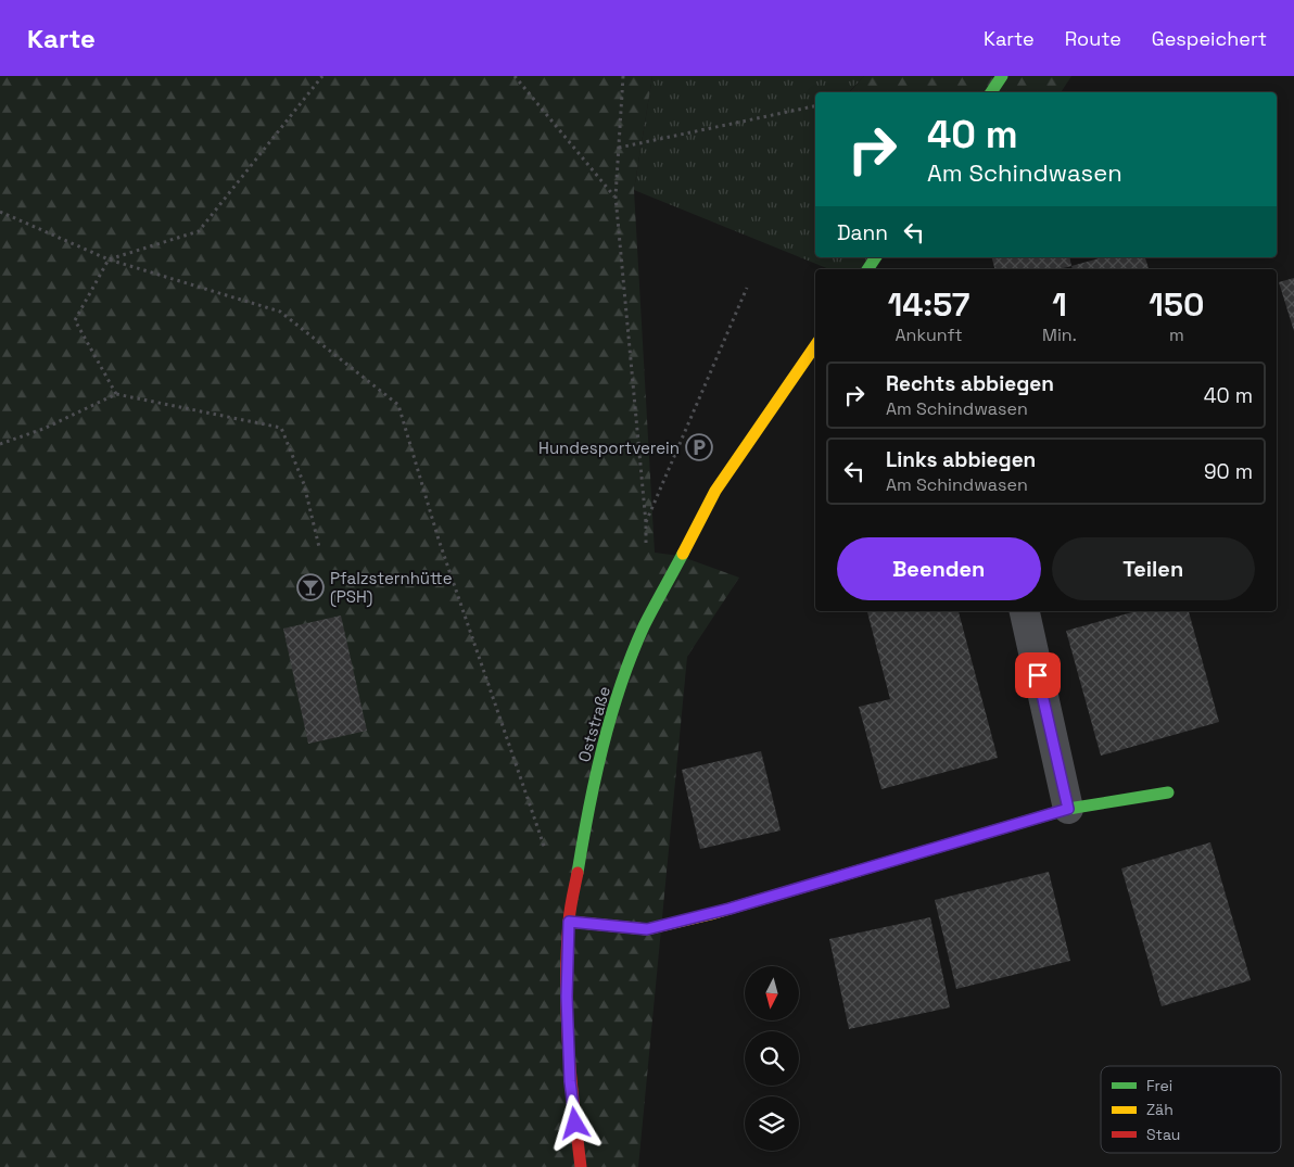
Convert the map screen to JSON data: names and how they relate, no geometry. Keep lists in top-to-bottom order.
{
  "streets": {
    "main road": ["Oststraße"]
  },
  "places": {
    "parking": ["Hundesportverein"],
    "bar": ["Pfalzsternhütte (PSH)"]
  },
  "legend": ["Frei", "Zäh", "Stau"],
  "north": "bottom",
  "page": {
    "header": "Karte",
    "nav": ["Karte", "Route", "Gespeichert"],
    "turn": ["40 m", "Am Schindwasen"],
    "then": "Dann",
    "eta": [
      "14:57",
      "Ankunft",
      "1",
      "Min.",
      "150",
      "m"
    ],
    "list": [
      {
        "name": "Rechts abbiegen",
        "note": "Am Schindwasen",
        "value": "40 m"
      },
      {
        "name": "Links abbiegen",
        "note": "Am Schindwasen",
        "value": "90 m"
      }
    ],
    "buttons": ["Beenden", "Teilen"]
  }
}
